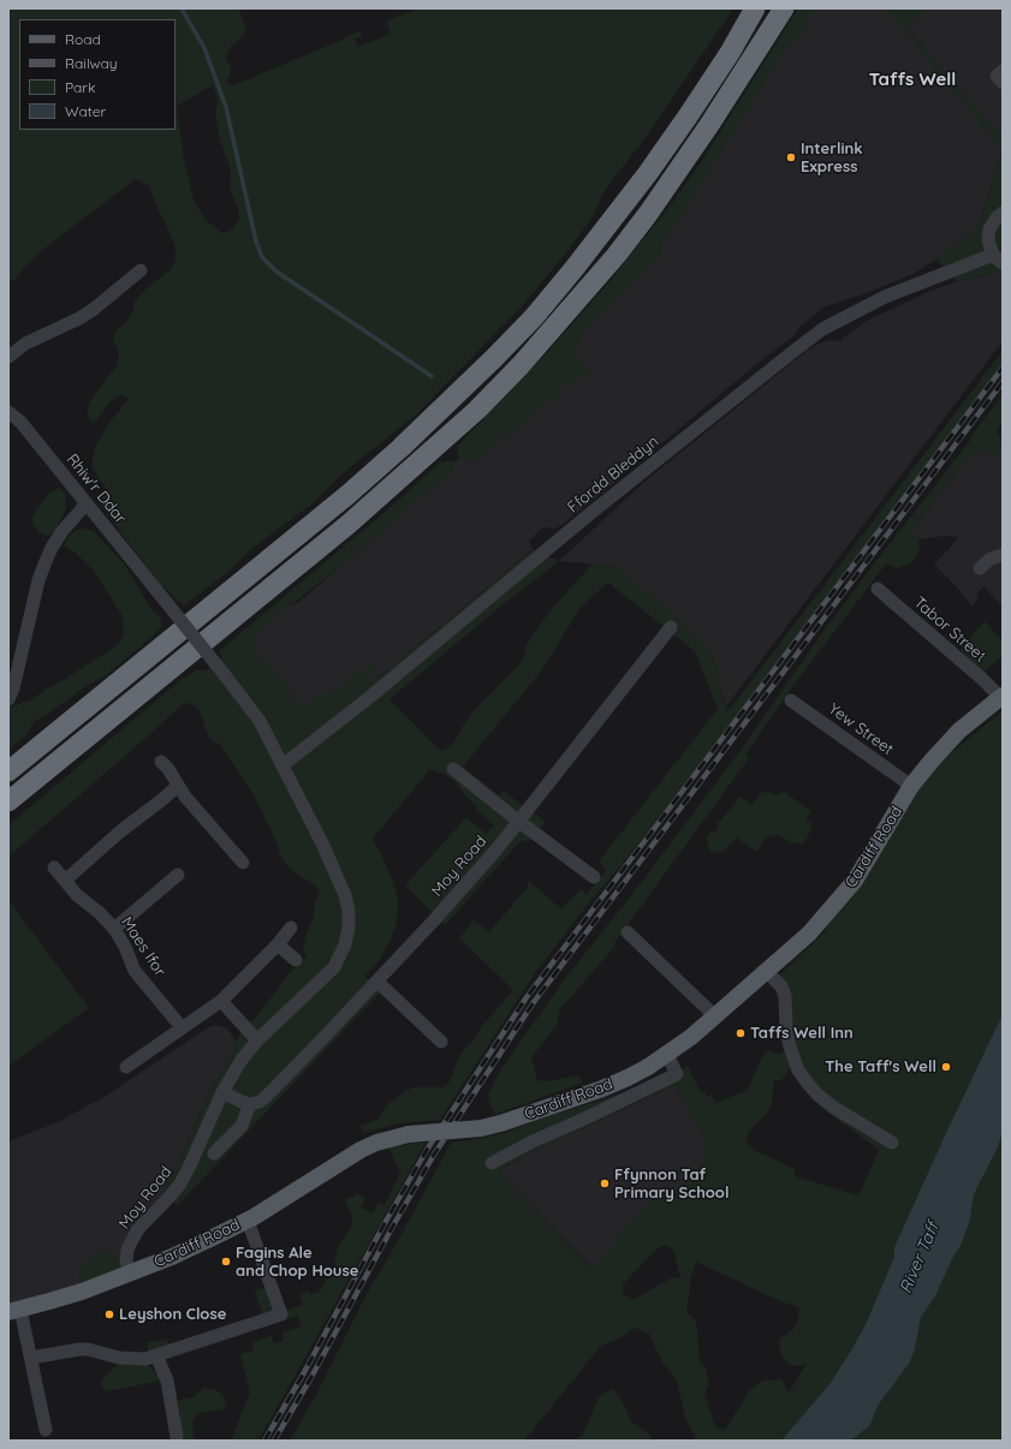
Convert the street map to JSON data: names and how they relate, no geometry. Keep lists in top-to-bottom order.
{
  "streets": {
    "main road": ["Cardiff Road"],
    "street": [
      "Ffordd Bleddyn",
      "Rhiw'r Ddar",
      "Tabor Street",
      "Yew Street",
      "Moy Road",
      "Maes Ifor"
    ]
  },
  "crossings": [
    ["Ffordd Bleddyn", "Moy Road"],
    ["Rhiw'r Ddar", "Moy Road"],
    ["Tabor Street", "Cardiff Road"],
    ["Yew Street", "Cardiff Road"],
    ["Cardiff Road", "Moy Road"]
  ],
  "districts": ["Taffs Well"],
  "water": ["River Taff"],
  "places": [
    "Interlink Express",
    "Taffs Well Inn",
    "The Taff's Well",
    "Ffynnon Taf Primary School",
    "Fagins Ale and Chop House",
    "Leyshon Close"
  ],
  "legend": [
    "Road",
    "Railway",
    "Park",
    "Water"
  ]
}
